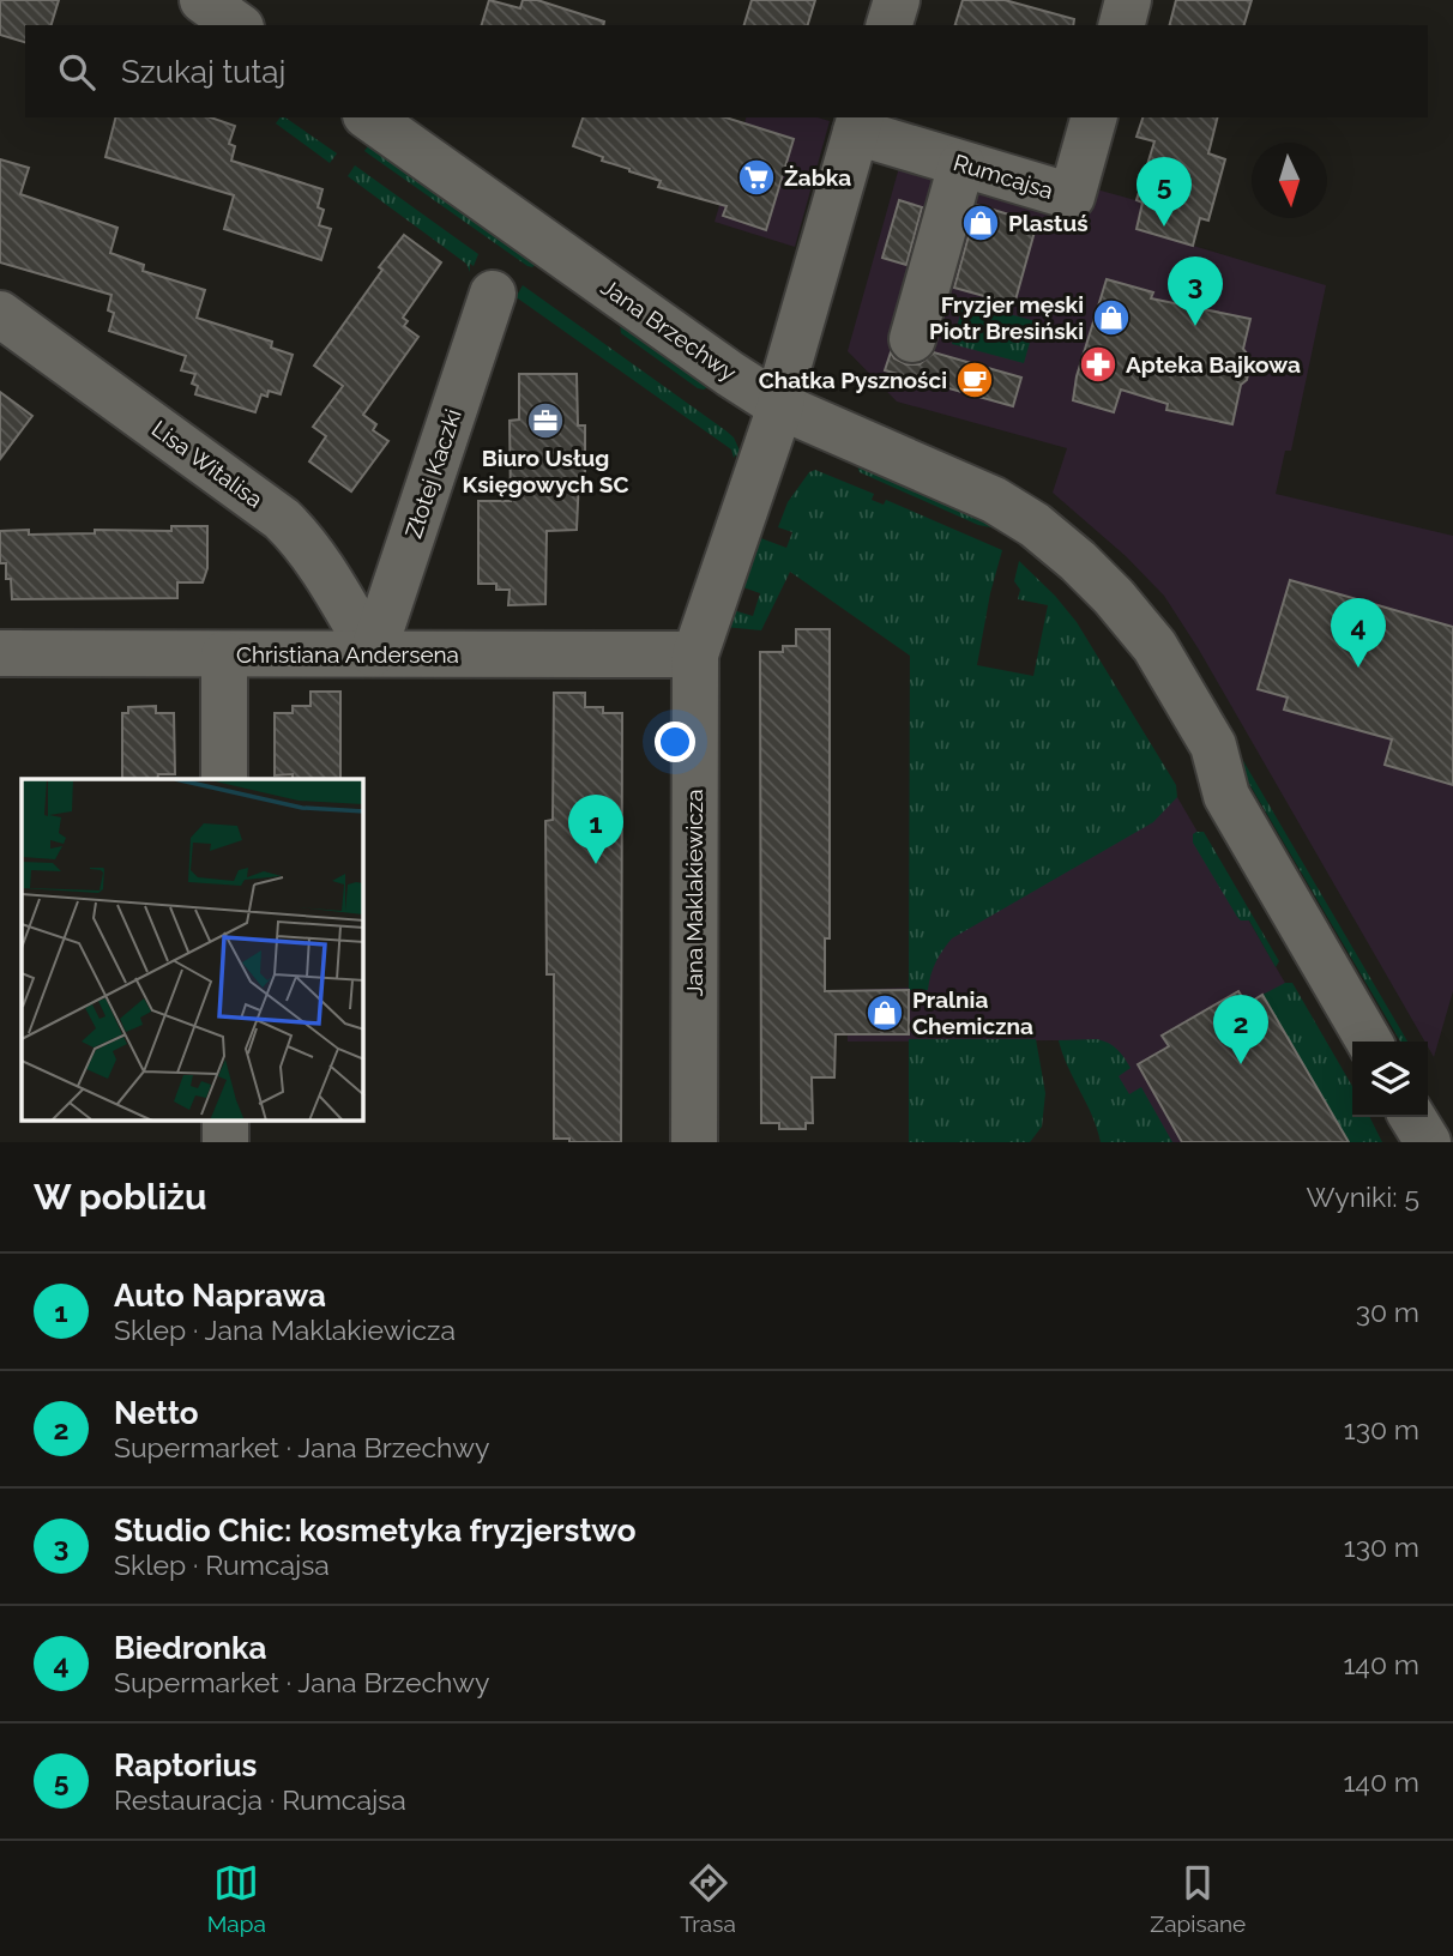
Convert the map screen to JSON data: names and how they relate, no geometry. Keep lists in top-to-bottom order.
{
  "streets": {
    "street": [
      "Rumcajsa",
      "Jana Brzechwy",
      "Lisa Witalisa",
      "Złotej Kaczki",
      "Christiana Andersena",
      "Jana Maklakiewicza"
    ]
  },
  "crossings": [
    ["Rumcajsa", "Jana Maklakiewicza"],
    ["Jana Brzechwy", "Jana Maklakiewicza"],
    ["Lisa Witalisa", "Złotej Kaczki"],
    ["Lisa Witalisa", "Christiana Andersena"],
    ["Złotej Kaczki", "Christiana Andersena"],
    ["Christiana Andersena", "Jana Maklakiewicza"]
  ],
  "places": {
    "supermarket": ["Żabka"],
    "shop": ["Plastuś", "Fryzjer męski Piotr Bresiński", "Pralnia Chemiczna"],
    "pharmacy": ["Apteka Bajkowa"],
    "cafe": ["Chatka Pyszności"],
    "office": ["Biuro Usług Księgowych SC"]
  },
  "north": "bottom",
  "page": {
    "search": "Szukaj tutaj",
    "pins": [
      "5",
      "3",
      "4",
      "1",
      "2"
    ],
    "heading": ["W pobliżu", "Wyniki: 5"],
    "list": [
      {
        "mark": "1",
        "name": "Auto Naprawa",
        "note": "Sklep · Jana Maklakiewicza",
        "value": "30 m"
      },
      {
        "mark": "2",
        "name": "Netto",
        "note": "Supermarket · Jana Brzechwy",
        "value": "130 m"
      },
      {
        "mark": "3",
        "name": "Studio Chic: kosmetyka fryzjerstwo",
        "note": "Sklep · Rumcajsa",
        "value": "130 m"
      },
      {
        "mark": "4",
        "name": "Biedronka",
        "note": "Supermarket · Jana Brzechwy",
        "value": "140 m"
      },
      {
        "mark": "5",
        "name": "Raptorius",
        "note": "Restauracja · Rumcajsa",
        "value": "140 m"
      }
    ],
    "nav": ["Mapa", "Trasa", "Zapisane"]
  }
}
